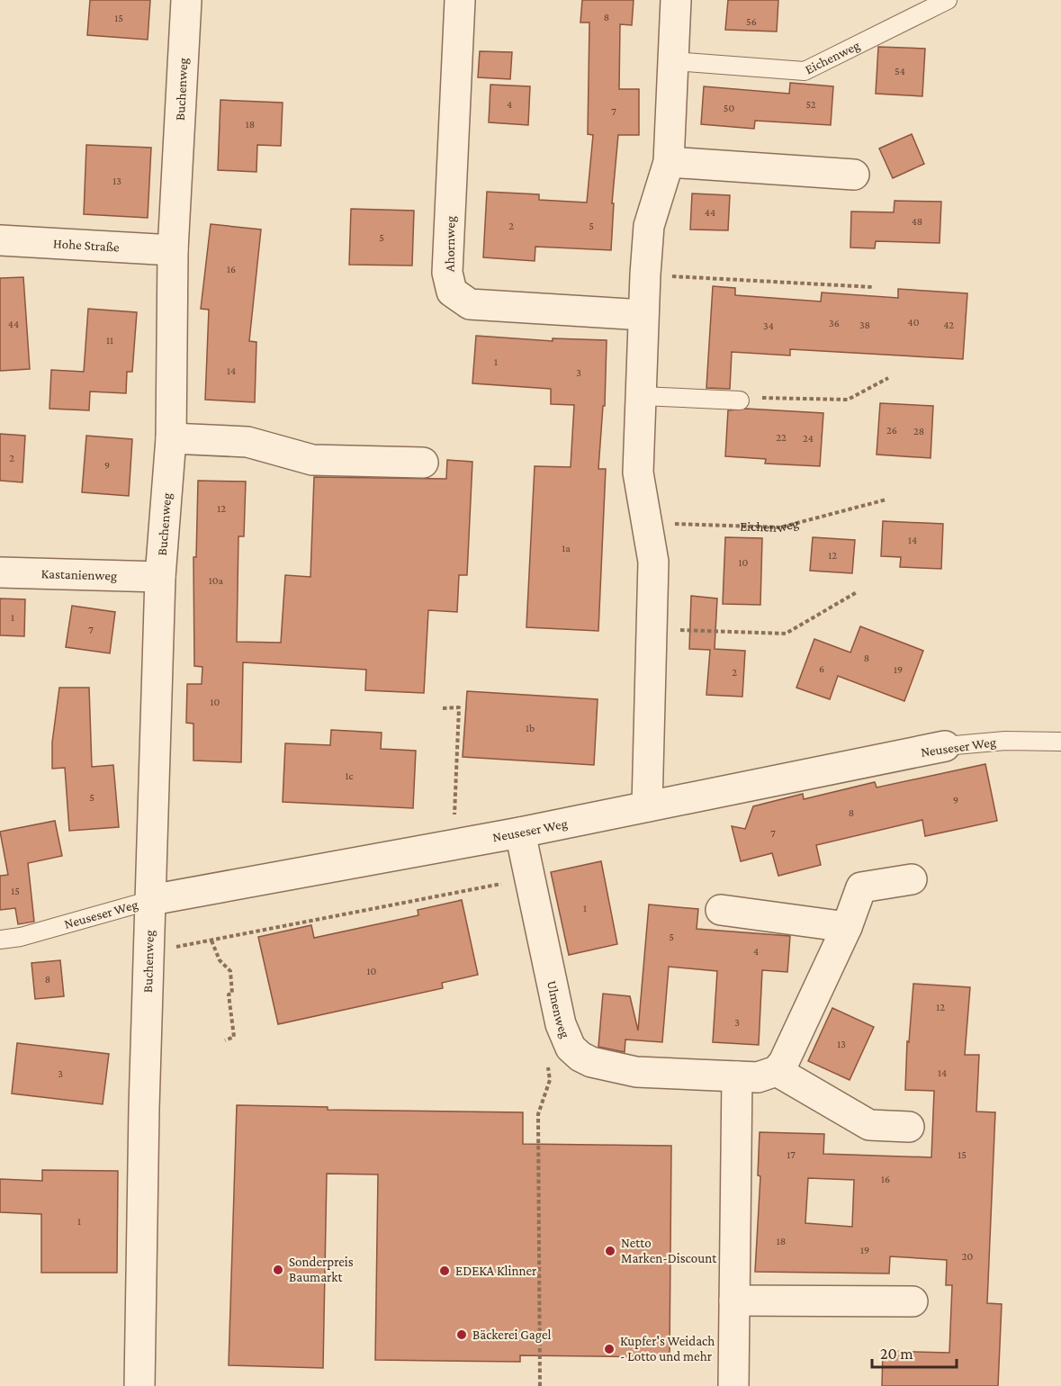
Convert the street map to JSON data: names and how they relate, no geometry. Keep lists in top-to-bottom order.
{
  "streets": {
    "street": [
      "Buchenweg",
      "Ahornweg",
      "Hohe Straße",
      "Kastanienweg",
      "Neuseser Weg",
      "Ulmenweg"
    ],
    "lane": ["Eichenweg"]
  },
  "crossings": [
    ["Buchenweg", "Hohe Straße"],
    ["Buchenweg", "Kastanienweg"],
    ["Buchenweg", "Neuseser Weg"],
    ["Neuseser Weg", "Ulmenweg"]
  ],
  "places": [
    "Netto Marken-Discount",
    "Sonderpreis Baumarkt",
    "EDEKA Klinner",
    "Bäckerei Gagel",
    "Kupfer's Weidach - Lotto und mehr"
  ],
  "house_numbers": [
    "8",
    "15",
    "56",
    "54",
    "4",
    "52",
    "50",
    "7",
    "18",
    "13",
    "44",
    "48",
    "2",
    "5",
    "5",
    "16",
    "40",
    "36",
    "44",
    "38",
    "42",
    "34",
    "11",
    "1",
    "14",
    "3",
    "26",
    "28",
    "22",
    "24",
    "2",
    "9",
    "12",
    "14",
    "1a",
    "12",
    "10",
    "10a",
    "1",
    "7",
    "8",
    "6",
    "19",
    "2",
    "10",
    "1b",
    "1c",
    "5",
    "9",
    "8",
    "7",
    "15",
    "1",
    "5",
    "4",
    "10",
    "8",
    "12",
    "3",
    "13",
    "14",
    "3",
    "17",
    "15",
    "16",
    "1",
    "18",
    "19",
    "20"
  ],
  "scale_bar": "20 m"
}
